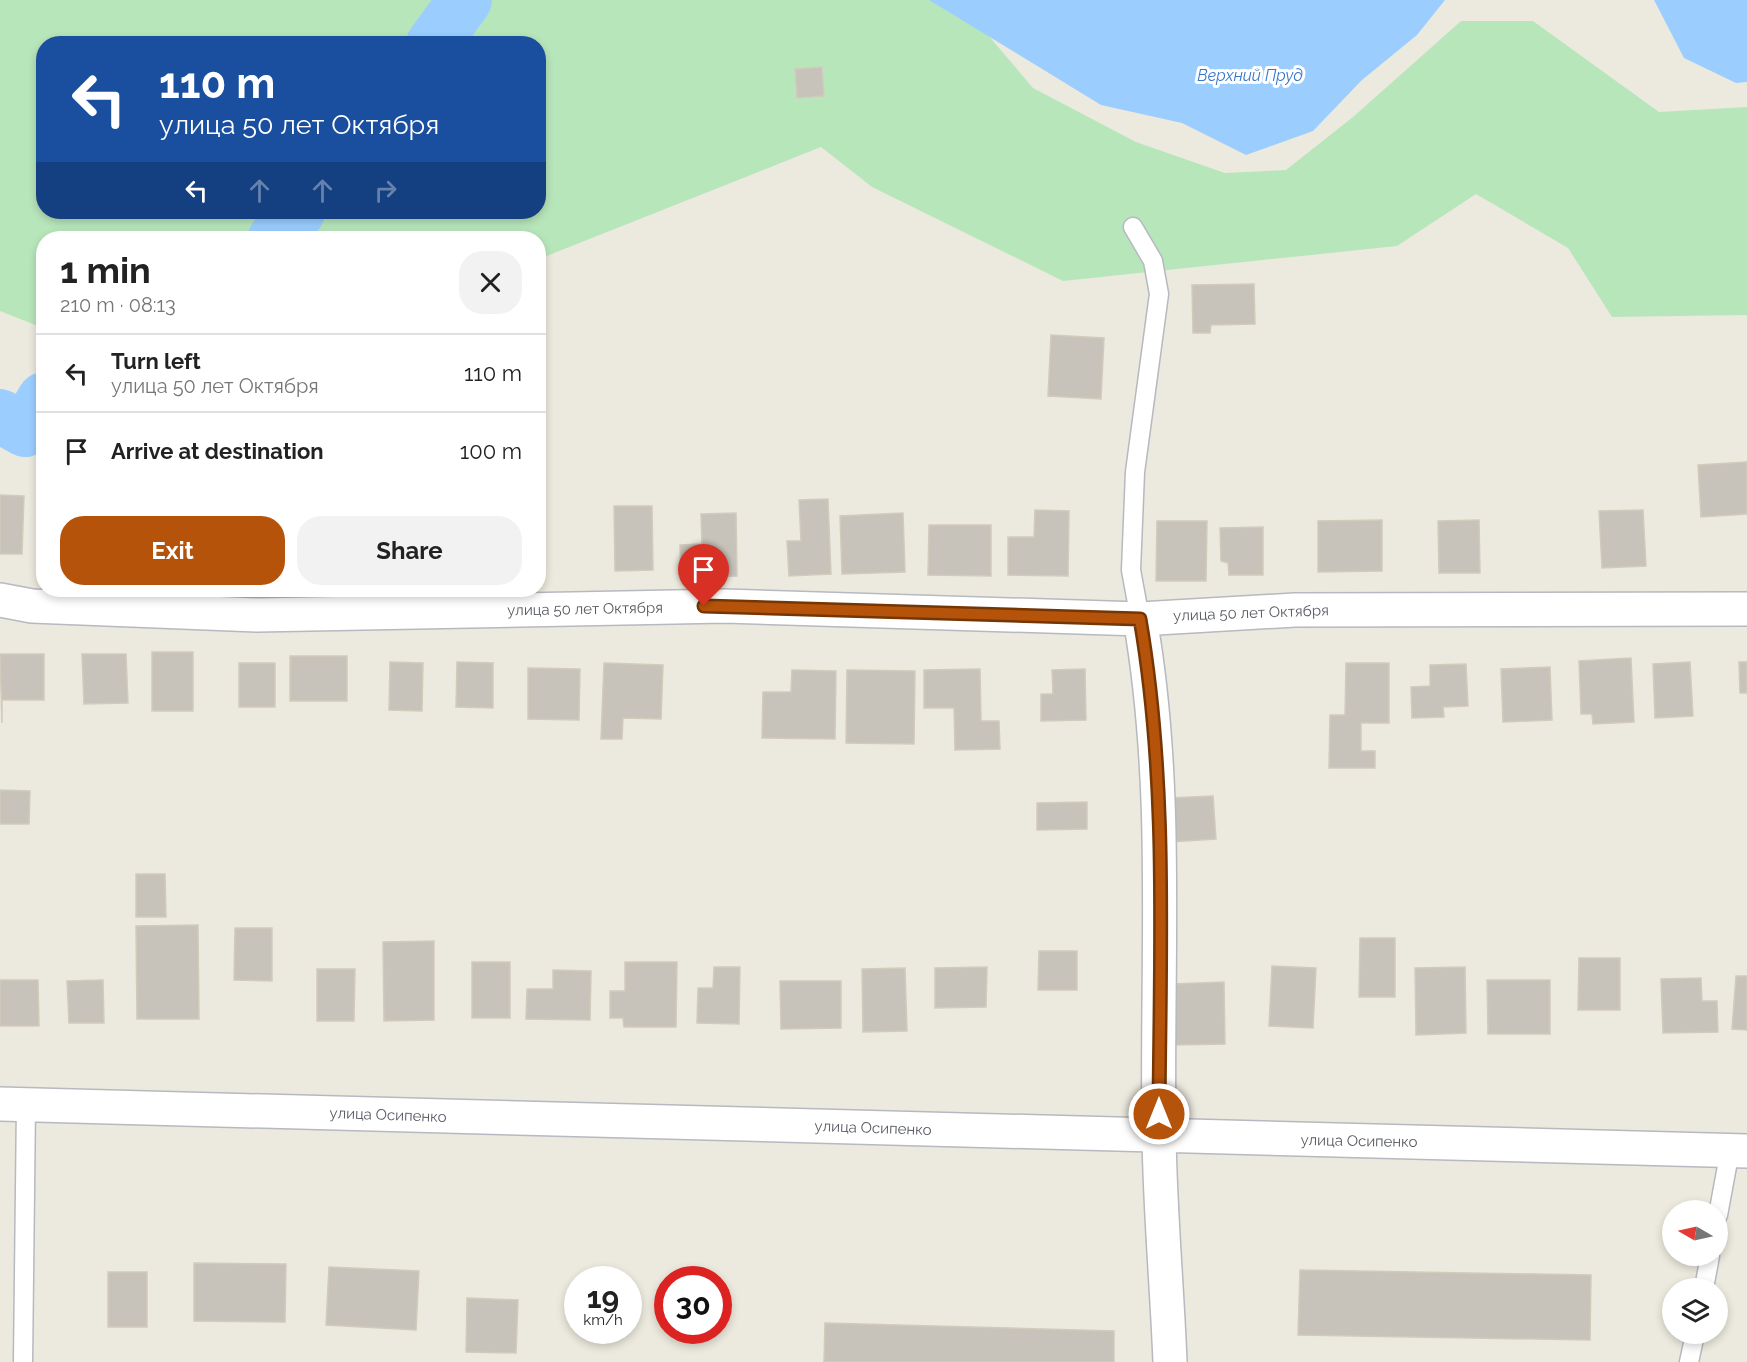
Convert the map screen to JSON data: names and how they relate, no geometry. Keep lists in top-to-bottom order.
{
  "streets": {
    "street": ["улица 50 лет Октября", "улица Осипенко"]
  },
  "water": ["Верхний Пруд"],
  "north": "left",
  "page": {
    "turn": ["110 m", "улица 50 лет Октября"],
    "heading": ["1 min", "210 m · 08:13"],
    "list": [
      {
        "name": "Turn left",
        "note": "улица 50 лет Октября",
        "value": "110 m"
      },
      {
        "name": "Arrive at destination",
        "value": "100 m"
      }
    ],
    "buttons": ["Exit", "Share"],
    "speed": "19 km/h",
    "limit": "30"
  }
}
